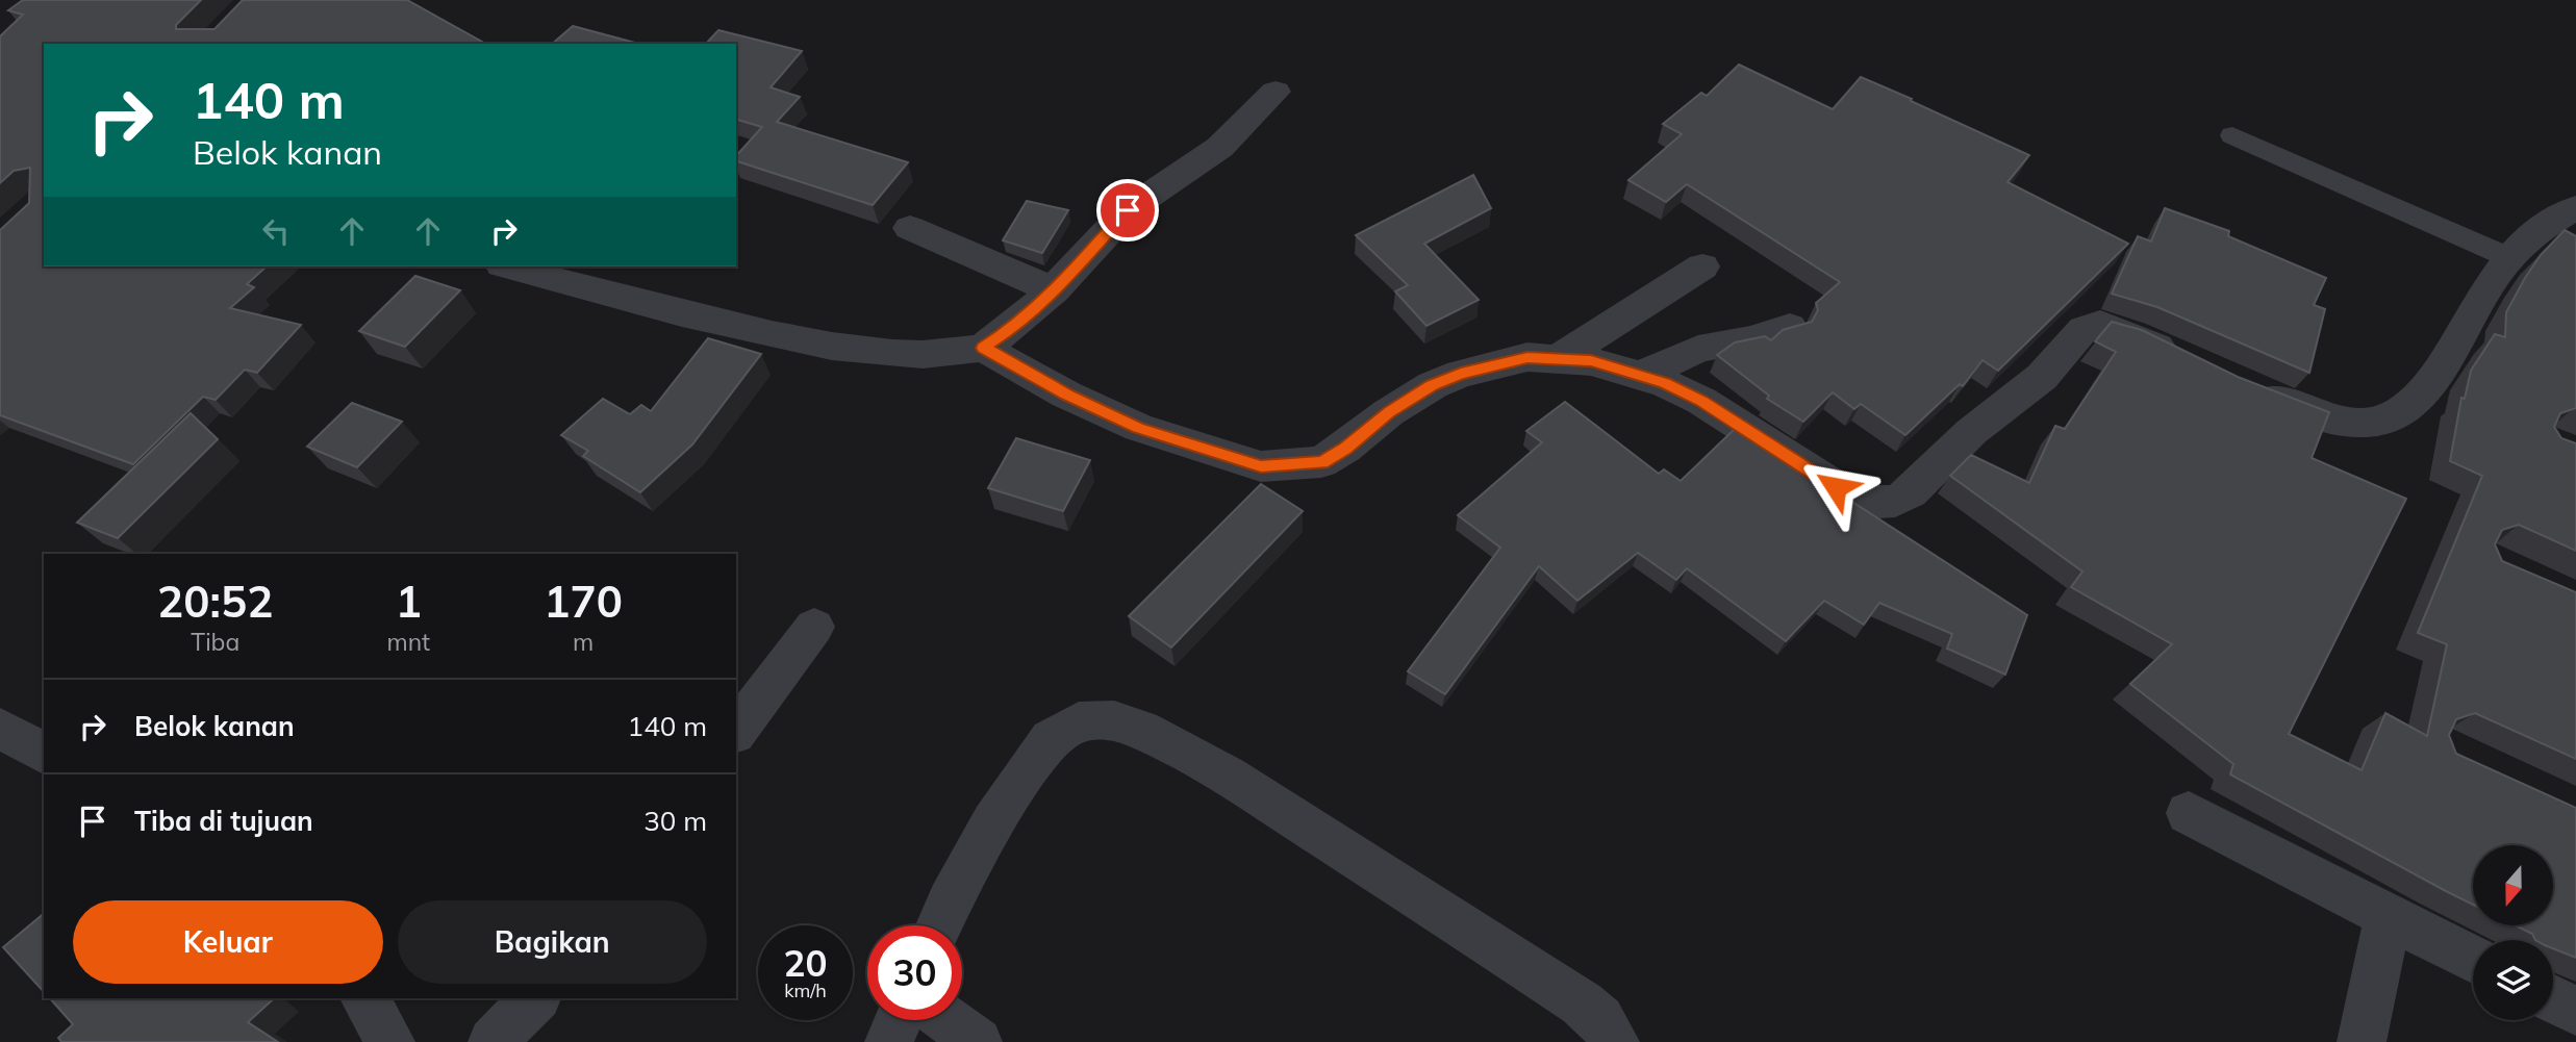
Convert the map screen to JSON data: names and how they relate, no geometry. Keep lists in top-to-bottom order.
{
  "north": "bottom",
  "page": {
    "turn": ["140 m", "Belok kanan"],
    "eta": [
      "20:52",
      "Tiba",
      "1",
      "mnt",
      "170",
      "m"
    ],
    "list": [
      {
        "name": "Belok kanan",
        "value": "140 m"
      },
      {
        "name": "Tiba di tujuan",
        "value": "30 m"
      }
    ],
    "buttons": ["Keluar", "Bagikan"],
    "speed": "20 km/h",
    "limit": "30"
  }
}
